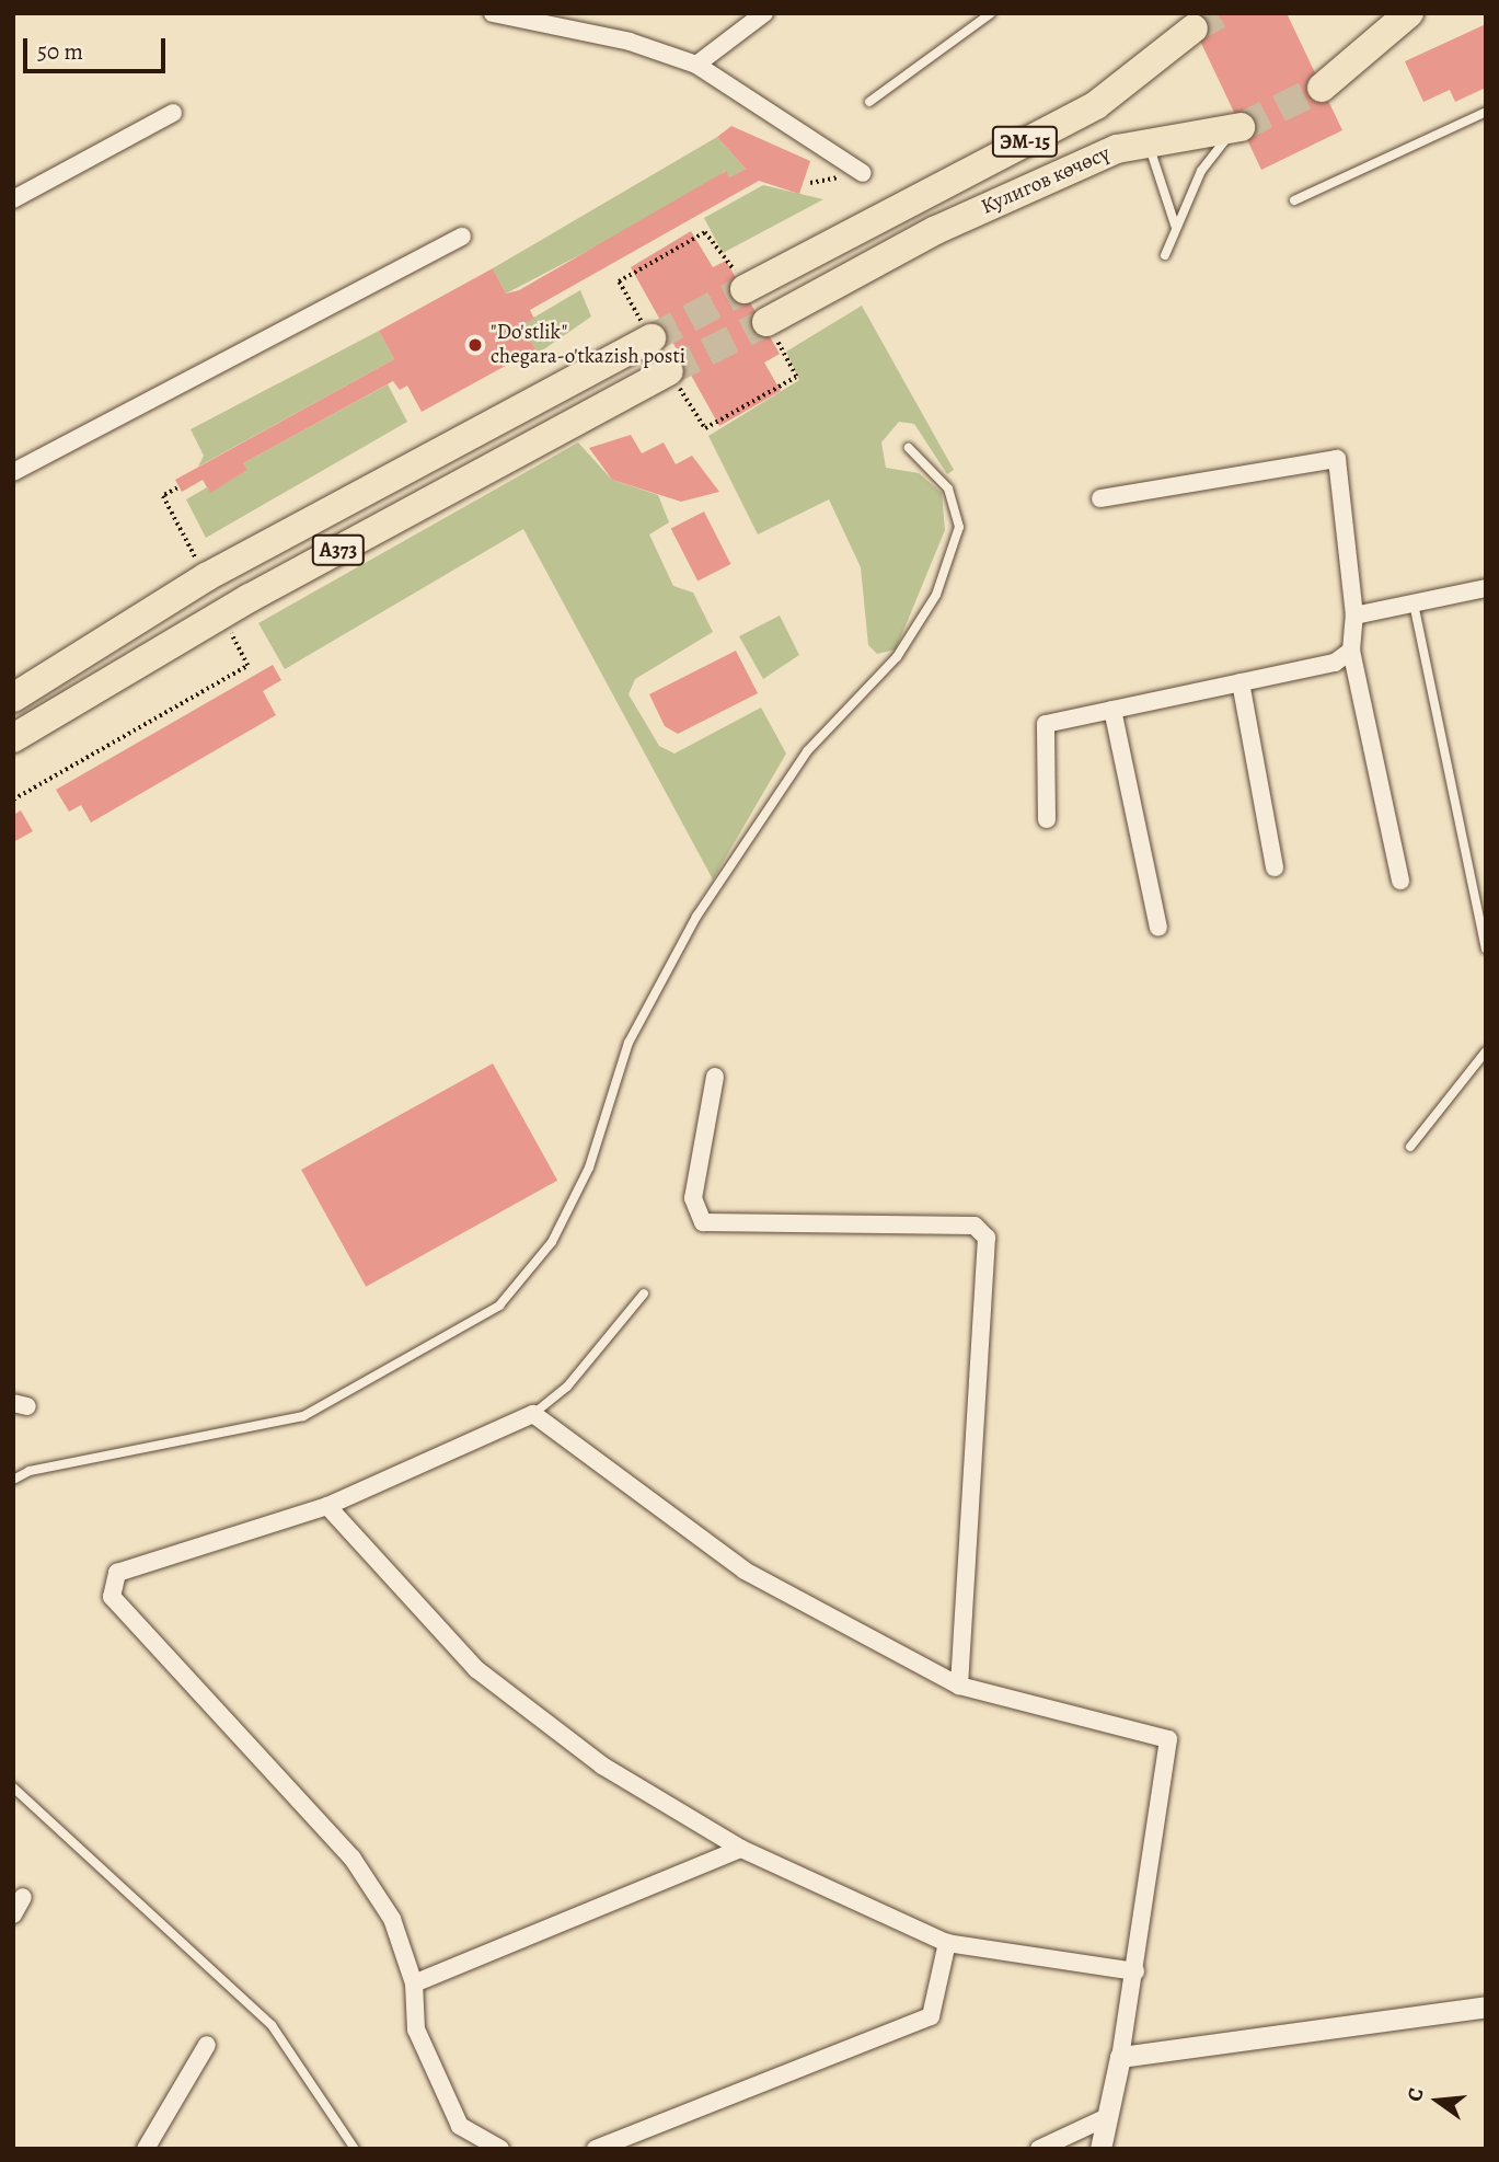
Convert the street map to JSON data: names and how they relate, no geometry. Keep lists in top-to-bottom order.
{
  "streets": {
    "highway": ["ЭМ-15", "Кулигов көчөсү", "A373"]
  },
  "places": ["\"Do'stlik\" chegara-o'tkazish posti"],
  "scale_bar": "50 m",
  "north": "left"
}
